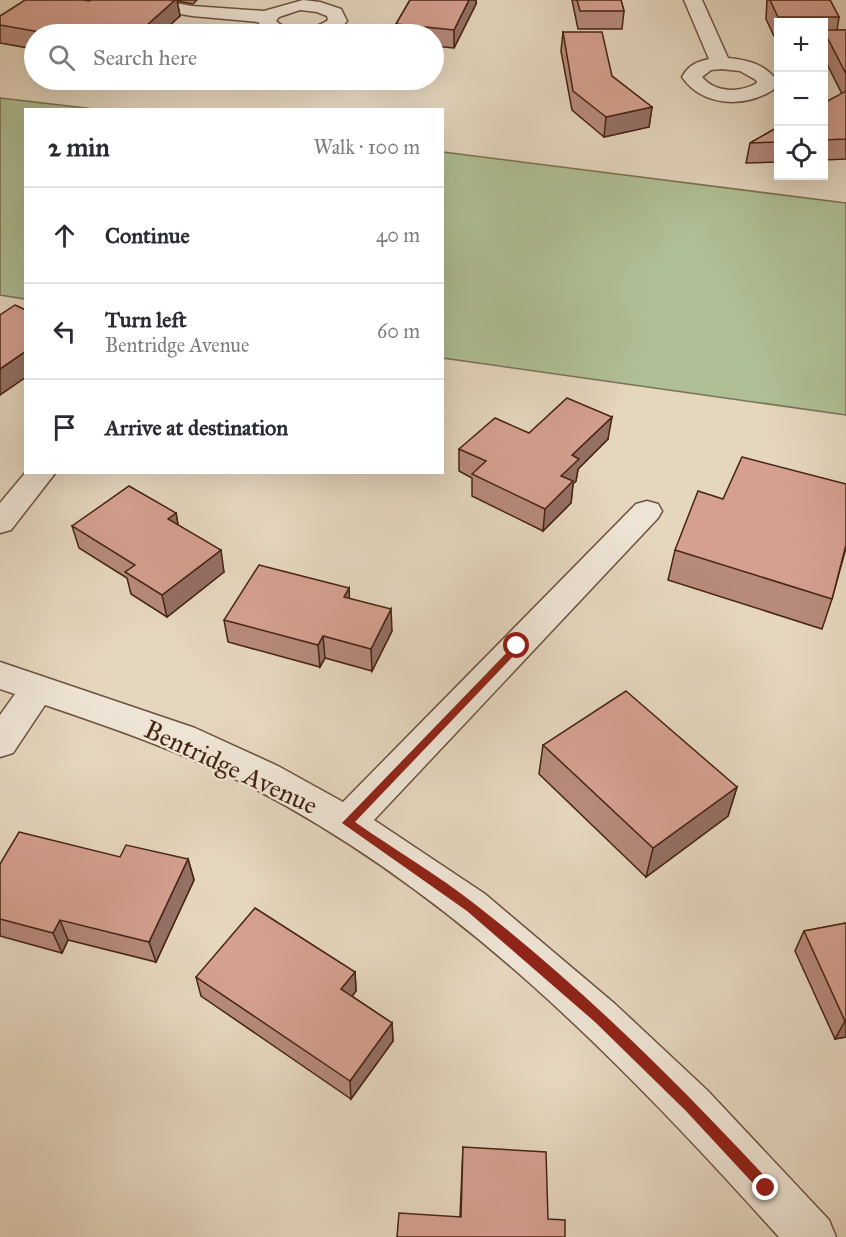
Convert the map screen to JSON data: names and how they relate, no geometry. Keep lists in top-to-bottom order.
{
  "streets": {
    "street": ["Bentridge Avenue"]
  },
  "page": {
    "map_buttons": ["+", "−"],
    "search": "Search here",
    "heading": ["2 min", "Walk · 100 m"],
    "list": [
      ["Continue", "40 m"],
      ["Turn left", "Bentridge Avenue", "60 m"],
      "Arrive at destination"
    ]
  }
}
